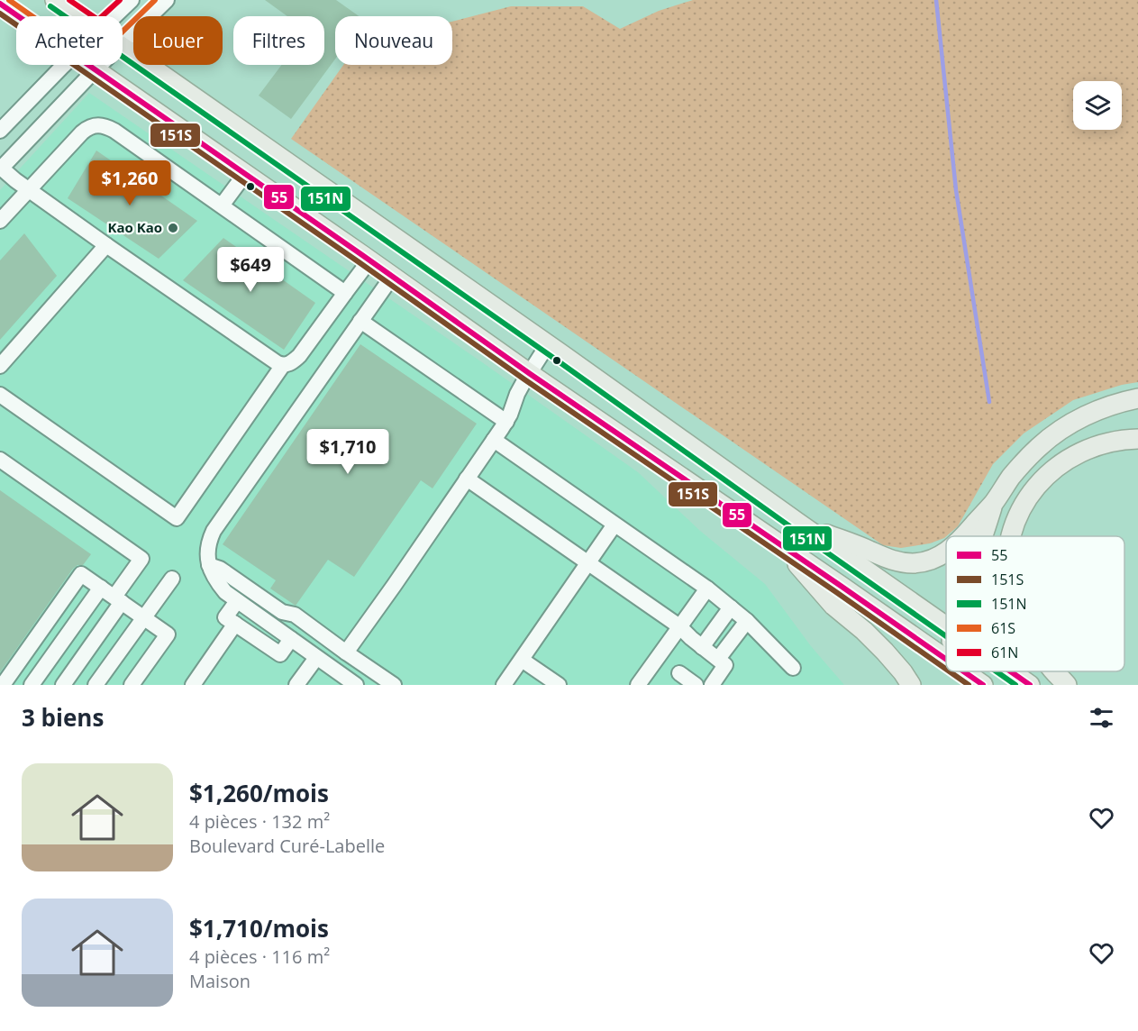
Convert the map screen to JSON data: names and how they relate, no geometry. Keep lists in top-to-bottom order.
{
  "places": ["Kao Kao"],
  "lines": [
    "transit line 61S",
    "transit line 61N",
    "transit line 55",
    "transit line 151N",
    "transit line 151S"
  ],
  "legend": [
    "55",
    "151S",
    "151N",
    "61S",
    "61N"
  ],
  "page": {
    "chip": [
      "Acheter",
      "Louer",
      "Filtres",
      "Nouveau"
    ],
    "price": ["$1,260", "$649", "$1,710"],
    "heading": "3 biens",
    "list": [
      {
        "name": "$1,260/mois",
        "note": "4 pièces · 132 m² · Boulevard Curé-Labelle"
      },
      {
        "name": "$1,710/mois",
        "note": "4 pièces · 116 m² · Maison"
      }
    ]
  }
}
